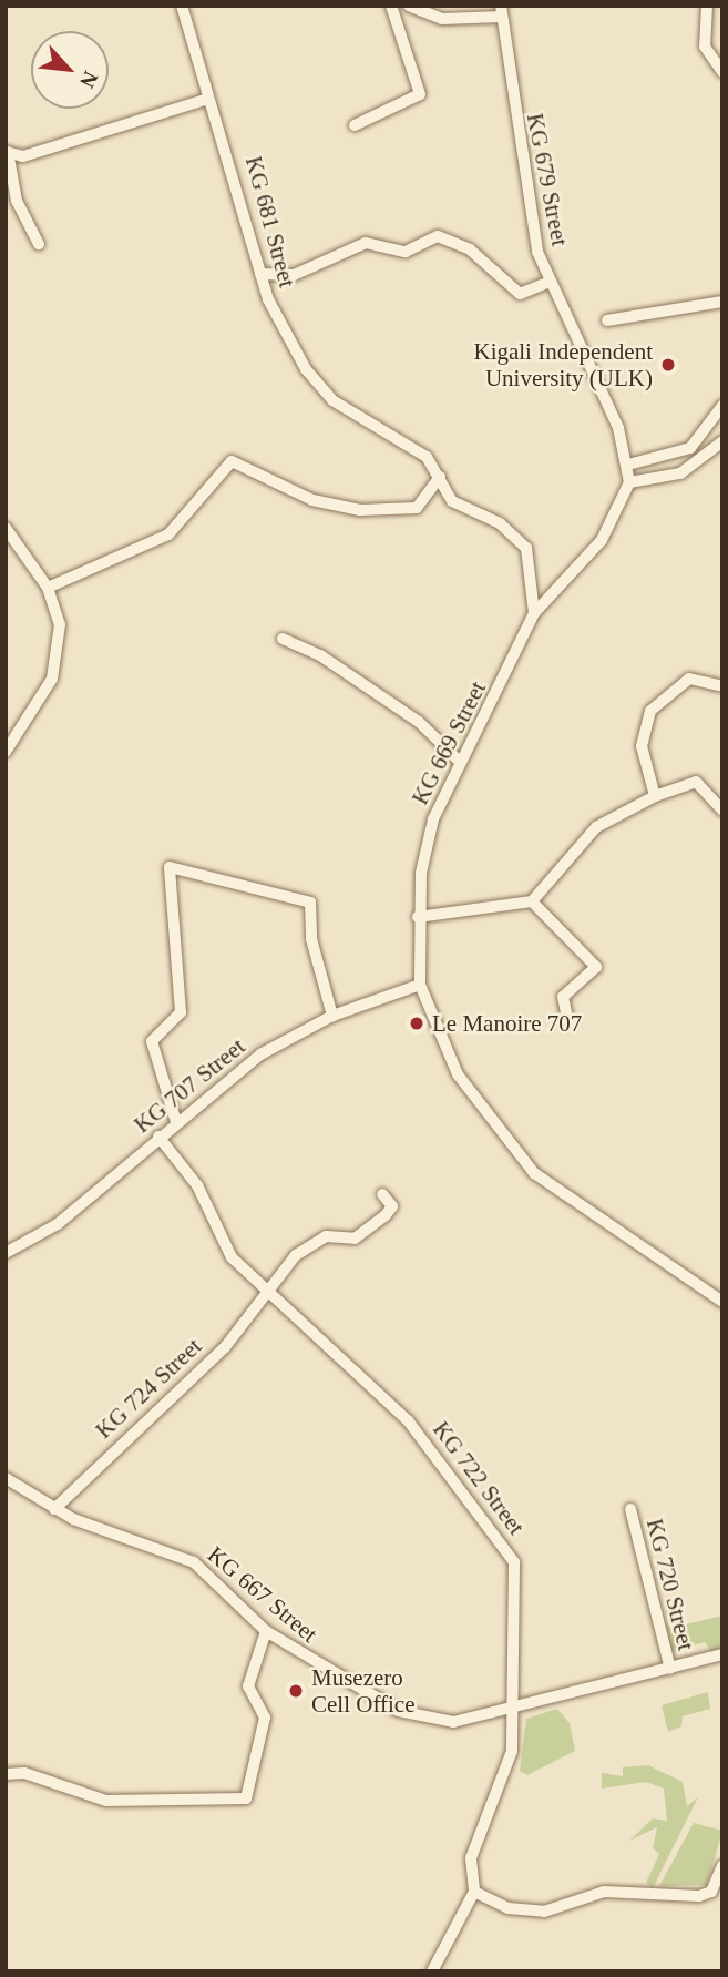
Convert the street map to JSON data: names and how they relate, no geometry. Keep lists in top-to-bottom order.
{
  "streets": {
    "street": [
      "KG 679 Street",
      "KG 681 Street",
      "KG 669 Street",
      "KG 707 Street",
      "KG 724 Street",
      "KG 722 Street",
      "KG 720 Street",
      "KG 667 Street"
    ]
  },
  "crossings": [
    ["KG 679 Street", "KG 669 Street"],
    ["KG 681 Street", "KG 669 Street"],
    ["KG 669 Street", "KG 707 Street"],
    ["KG 707 Street", "KG 722 Street"],
    ["KG 724 Street", "KG 722 Street"],
    ["KG 724 Street", "KG 667 Street"],
    ["KG 722 Street", "KG 667 Street"],
    ["KG 720 Street", "KG 667 Street"]
  ],
  "places": ["Kigali Independent University (ULK)", "Le Manoire 707", "Musezero Cell Office"],
  "north": "bottom right"
}
